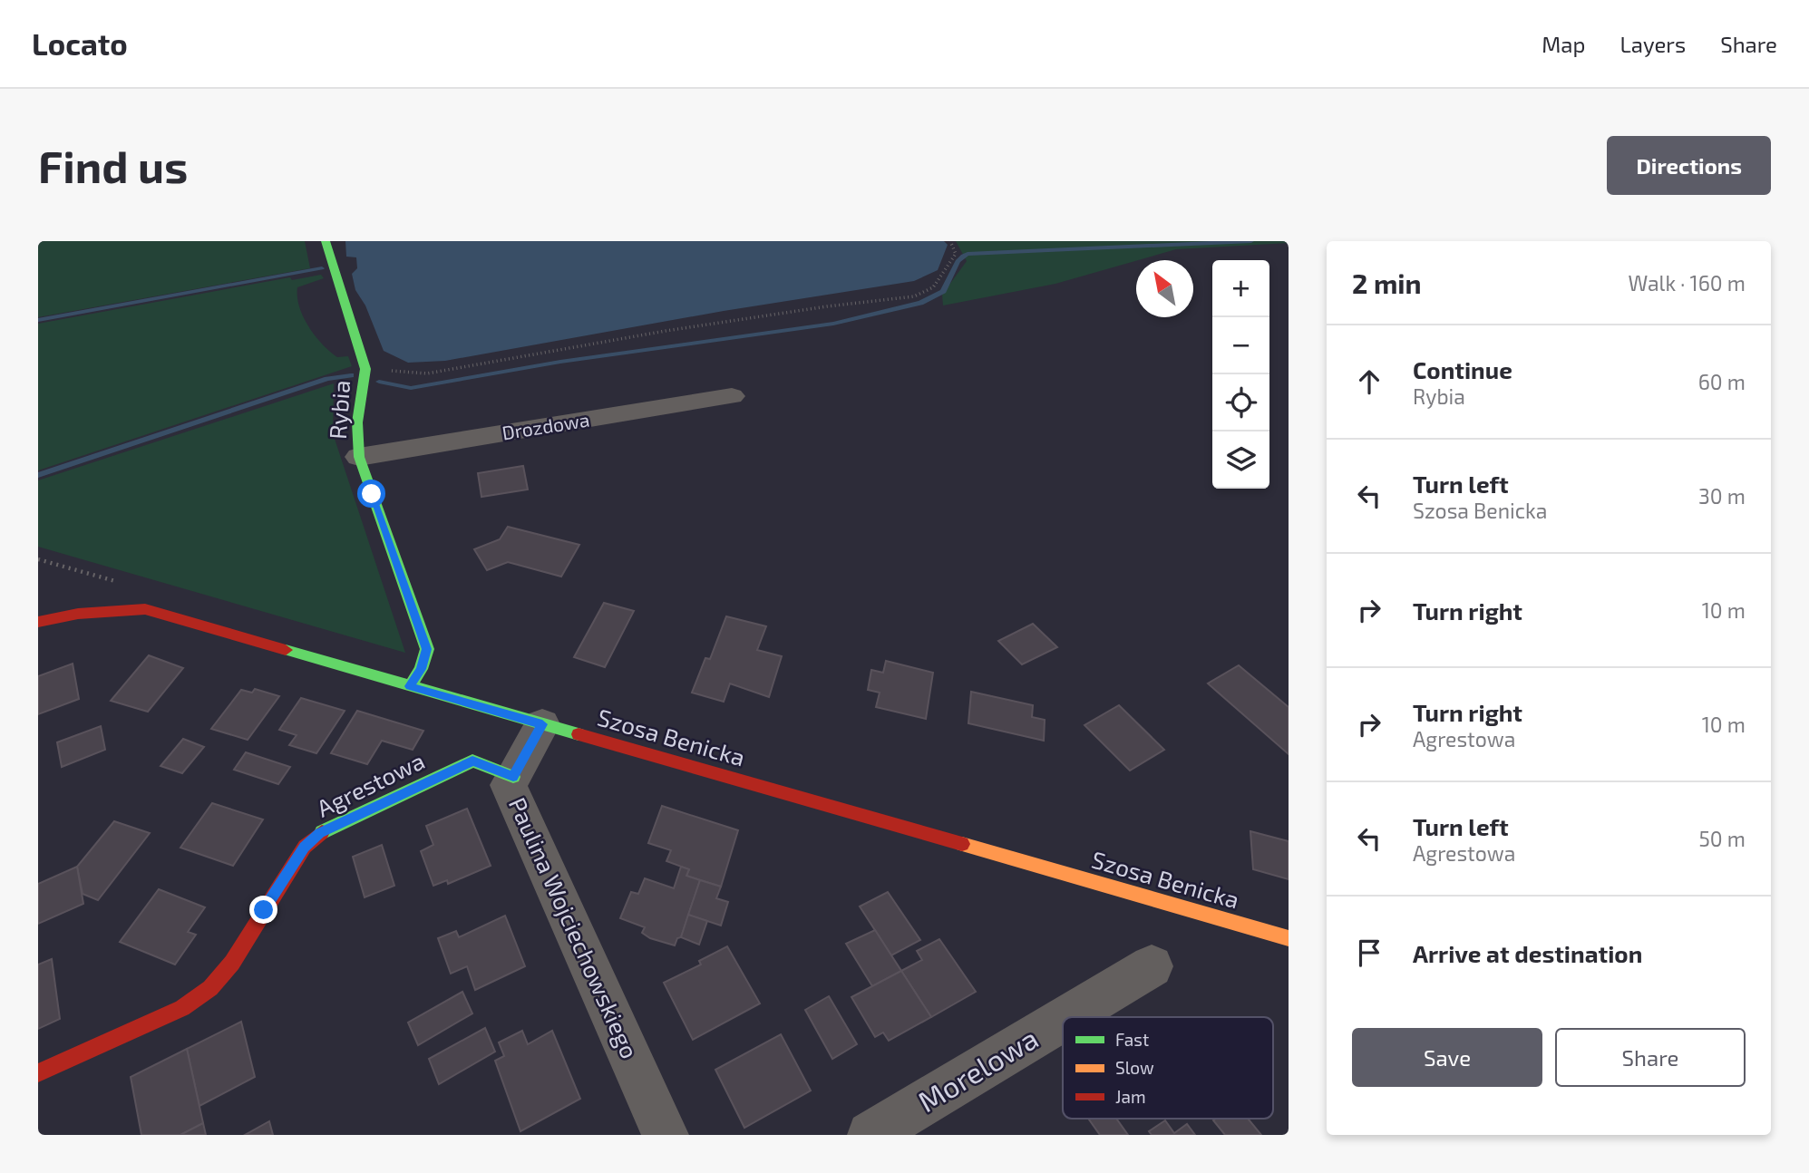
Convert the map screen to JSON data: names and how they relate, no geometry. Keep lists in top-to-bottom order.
{
  "streets": {
    "street": [
      "Rybia",
      "Drozdowa",
      "Szosa Benicka",
      "Agrestowa",
      "Paulina Wojciechowskiego",
      "Morelowa"
    ]
  },
  "crossings": [
    ["Rybia", "Drozdowa"],
    ["Rybia", "Szosa Benicka"],
    ["Szosa Benicka", "Paulina Wojciechowskiego"],
    ["Agrestowa", "Paulina Wojciechowskiego"]
  ],
  "legend": ["Fast", "Slow", "Jam"],
  "north": "top left",
  "page": {
    "header": "Locato",
    "nav": ["Map", "Layers", "Share"],
    "buttons": [
      "Directions",
      ["Save", "Share"]
    ],
    "title": "Find us",
    "heading": ["2 min", "Walk · 160 m"],
    "map_buttons": ["+", "−"],
    "list": [
      ["Continue", "Rybia", "60 m"],
      ["Turn left", "Szosa Benicka", "30 m"],
      ["Turn right", "10 m"],
      ["Turn right", "Agrestowa", "10 m"],
      ["Turn left", "Agrestowa", "50 m"],
      "Arrive at destination"
    ]
  }
}
